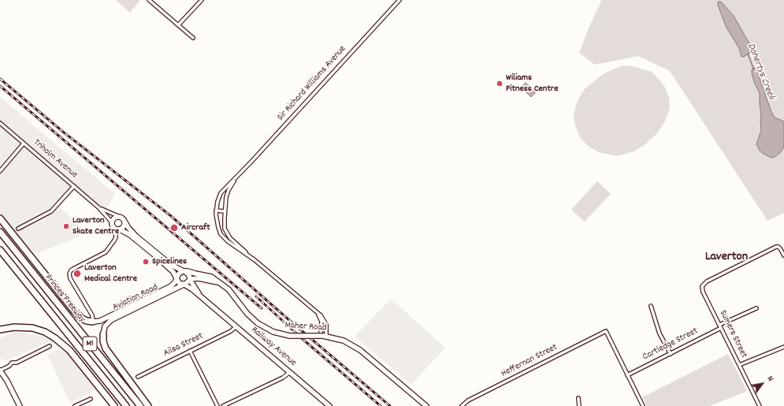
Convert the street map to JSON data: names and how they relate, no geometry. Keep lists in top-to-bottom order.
{
  "streets": {
    "highway": ["Princes Freeway", "M1"],
    "street": [
      "Sir Richard Williams Avenue",
      "Triholm Avenue",
      "Aviation Road",
      "Maher Road",
      "Sumers Street",
      "Cartledge Street",
      "Ailsa Street",
      "Railway Avenue",
      "Heffernan Street"
    ]
  },
  "crossings": [
    ["Sir Richard Williams Avenue", "Maher Road"],
    ["Aviation Road", "Maher Road"],
    ["Aviation Road", "Railway Avenue"],
    ["Maher Road", "Railway Avenue"],
    ["Sumers Street", "Cartledge Street"],
    ["Cartledge Street", "Heffernan Street"],
    ["Ailsa Street", "Railway Avenue"]
  ],
  "districts": ["Laverton"],
  "water": ["Dohertys Creek"],
  "places": [
    "Wiliams Fitness Centre",
    "Laverton Skate Centre",
    "Aircraft",
    "Spicelines",
    "Laverton Medical Centre"
  ],
  "north": "top right"
}
